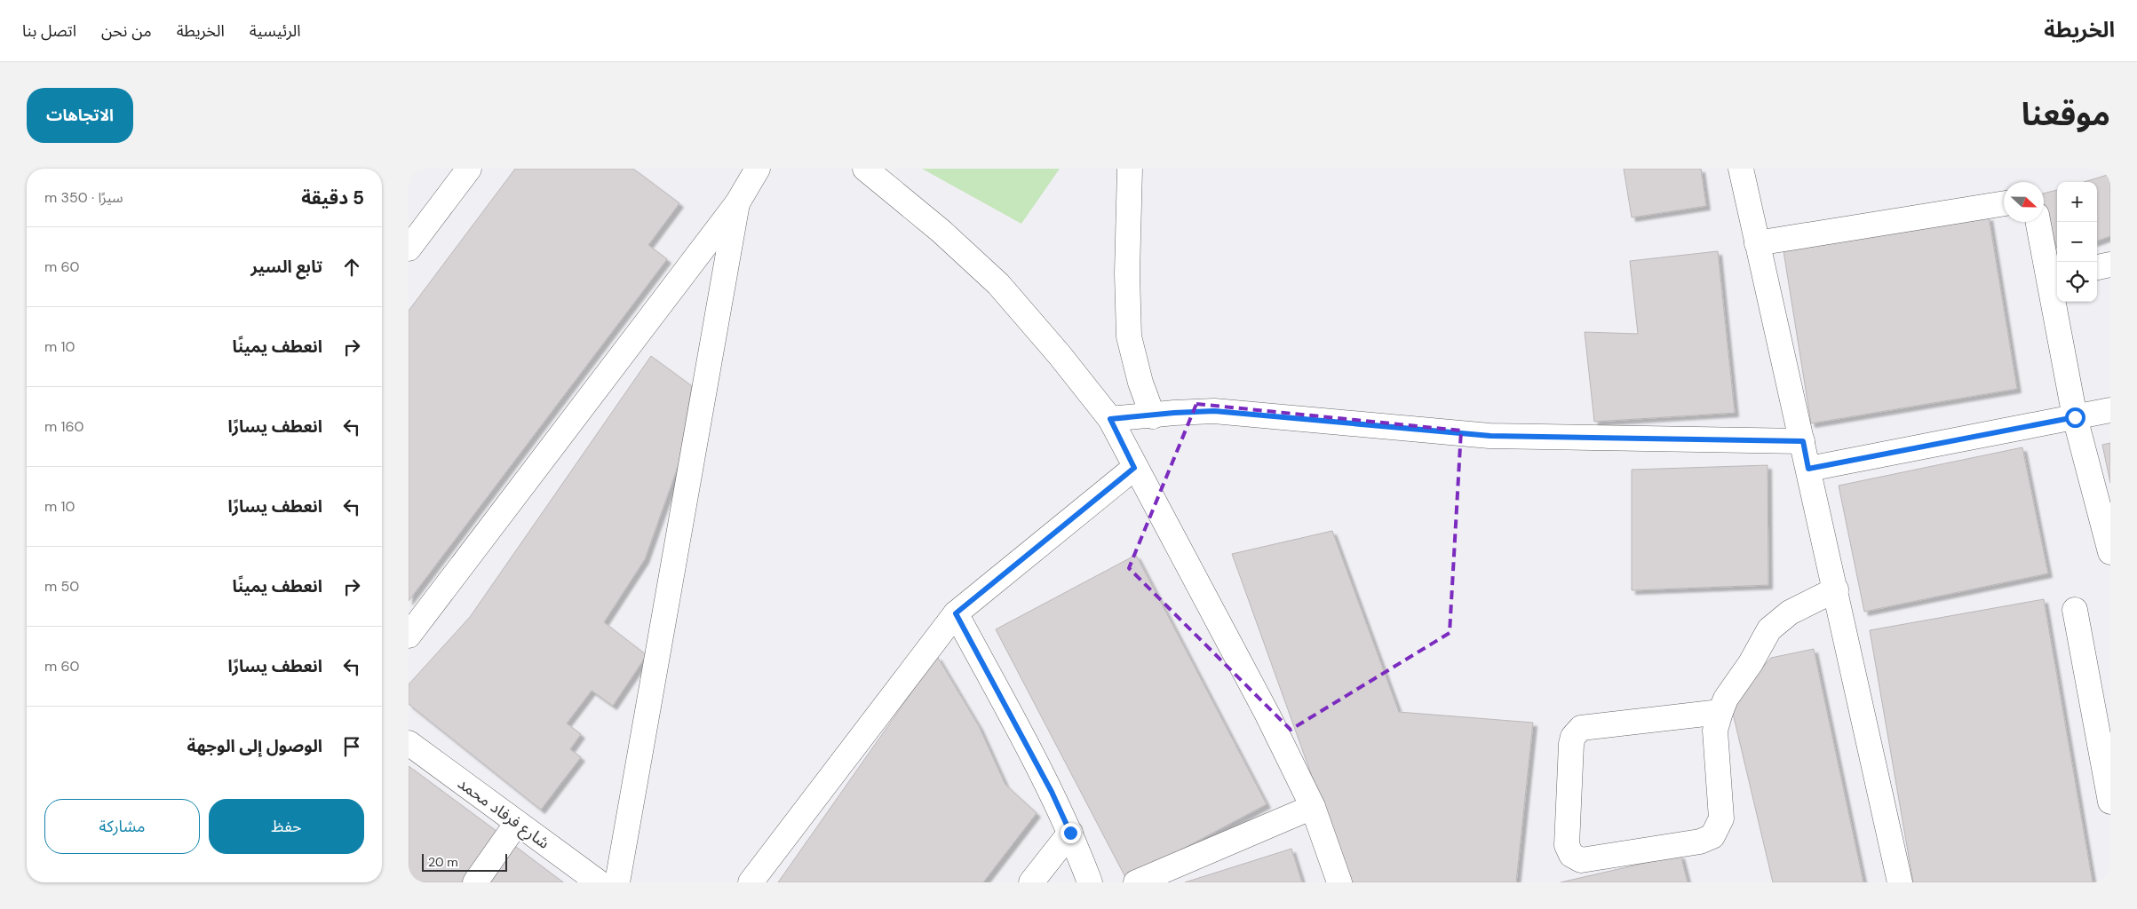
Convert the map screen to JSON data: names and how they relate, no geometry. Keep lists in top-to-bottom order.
{
  "streets": {
    "street": ["شارع فرفاد محمد"]
  },
  "scale_bar": "20 m",
  "north": "right",
  "page": {
    "header": "الخريطة",
    "nav": [
      "الرئيسية",
      "الخريطة",
      "من نحن",
      "اتصل بنا"
    ],
    "title": "موقعنا",
    "buttons": [
      "الاتجاهات",
      ["حفظ", "مشاركة"]
    ],
    "heading": ["5 دقيقة", "سيرًا · 350 m"],
    "map_buttons": ["+", "−"],
    "list": [
      ["تابع السير", "60 m"],
      ["انعطف يمينًا", "10 m"],
      ["انعطف يسارًا", "160 m"],
      ["انعطف يسارًا", "10 m"],
      ["انعطف يمينًا", "50 m"],
      ["انعطف يسارًا", "60 m"],
      "الوصول إلى الوجهة"
    ],
    "scale": "20 m"
  }
}
